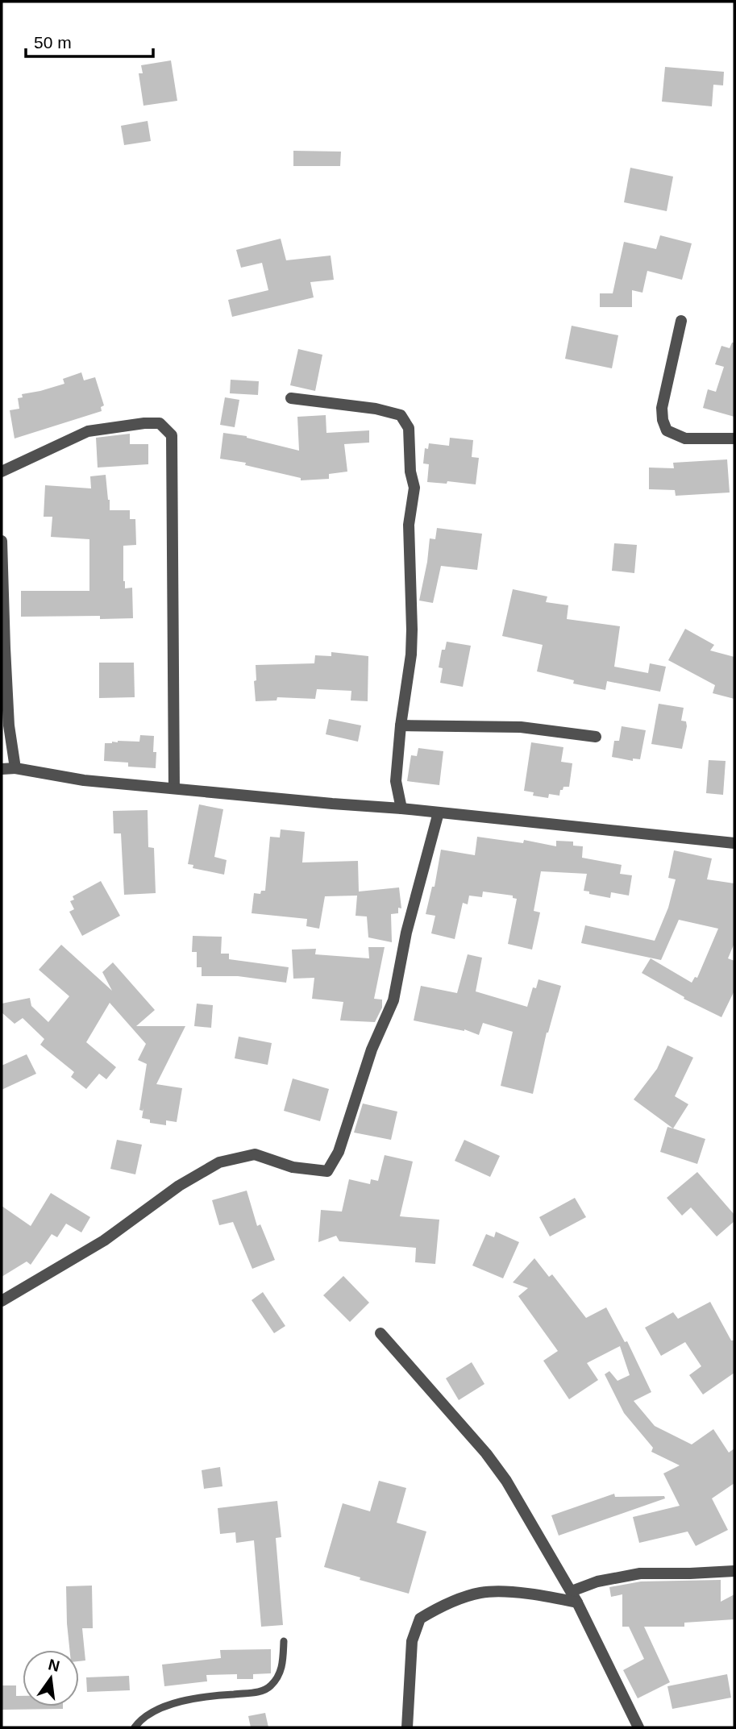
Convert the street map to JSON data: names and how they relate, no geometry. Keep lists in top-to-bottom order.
{
  "scale_bar": "50 m",
  "north": "top"
}
